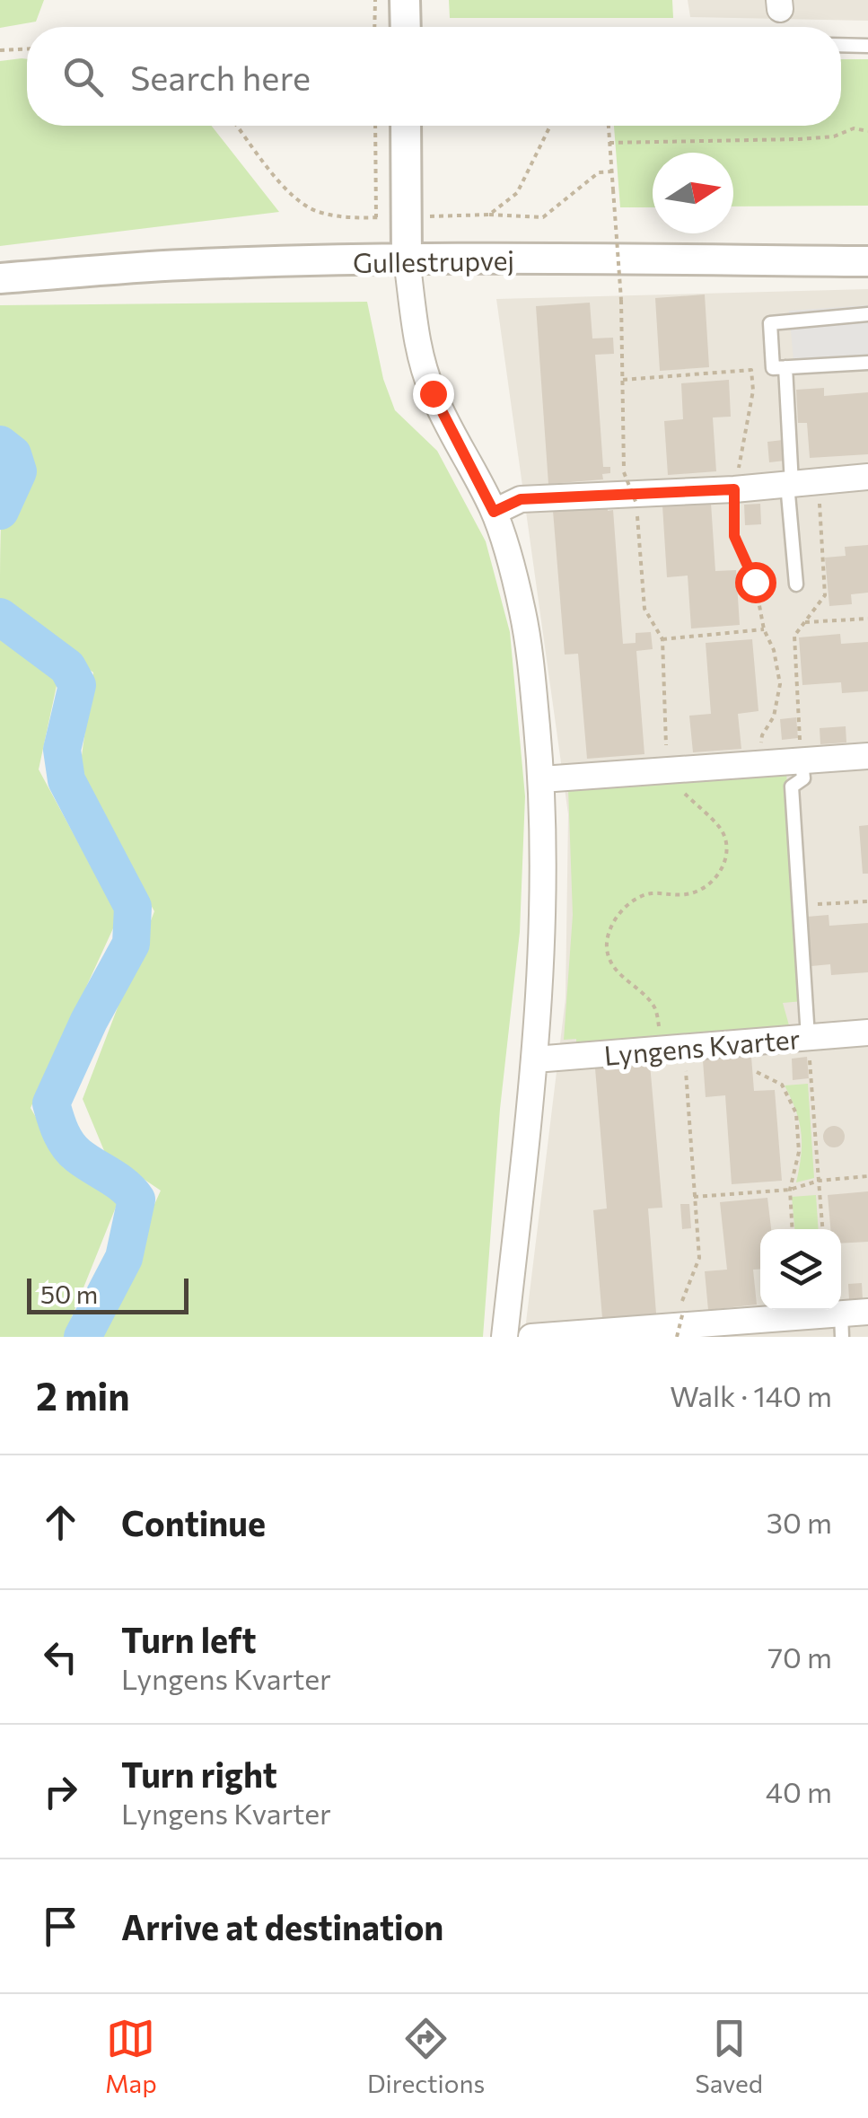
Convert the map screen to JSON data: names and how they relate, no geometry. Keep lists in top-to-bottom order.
{
  "streets": {
    "street": ["Gullestrupvej", "Lyngens Kvarter"]
  },
  "scale_bar": "50 m",
  "north": "right",
  "page": {
    "search": "Search here",
    "scale": "50 m",
    "heading": ["2 min", "Walk · 140 m"],
    "list": [
      ["Continue", "30 m"],
      ["Turn left", "Lyngens Kvarter", "70 m"],
      ["Turn right", "Lyngens Kvarter", "40 m"],
      "Arrive at destination"
    ],
    "nav": ["Map", "Directions", "Saved"]
  }
}
